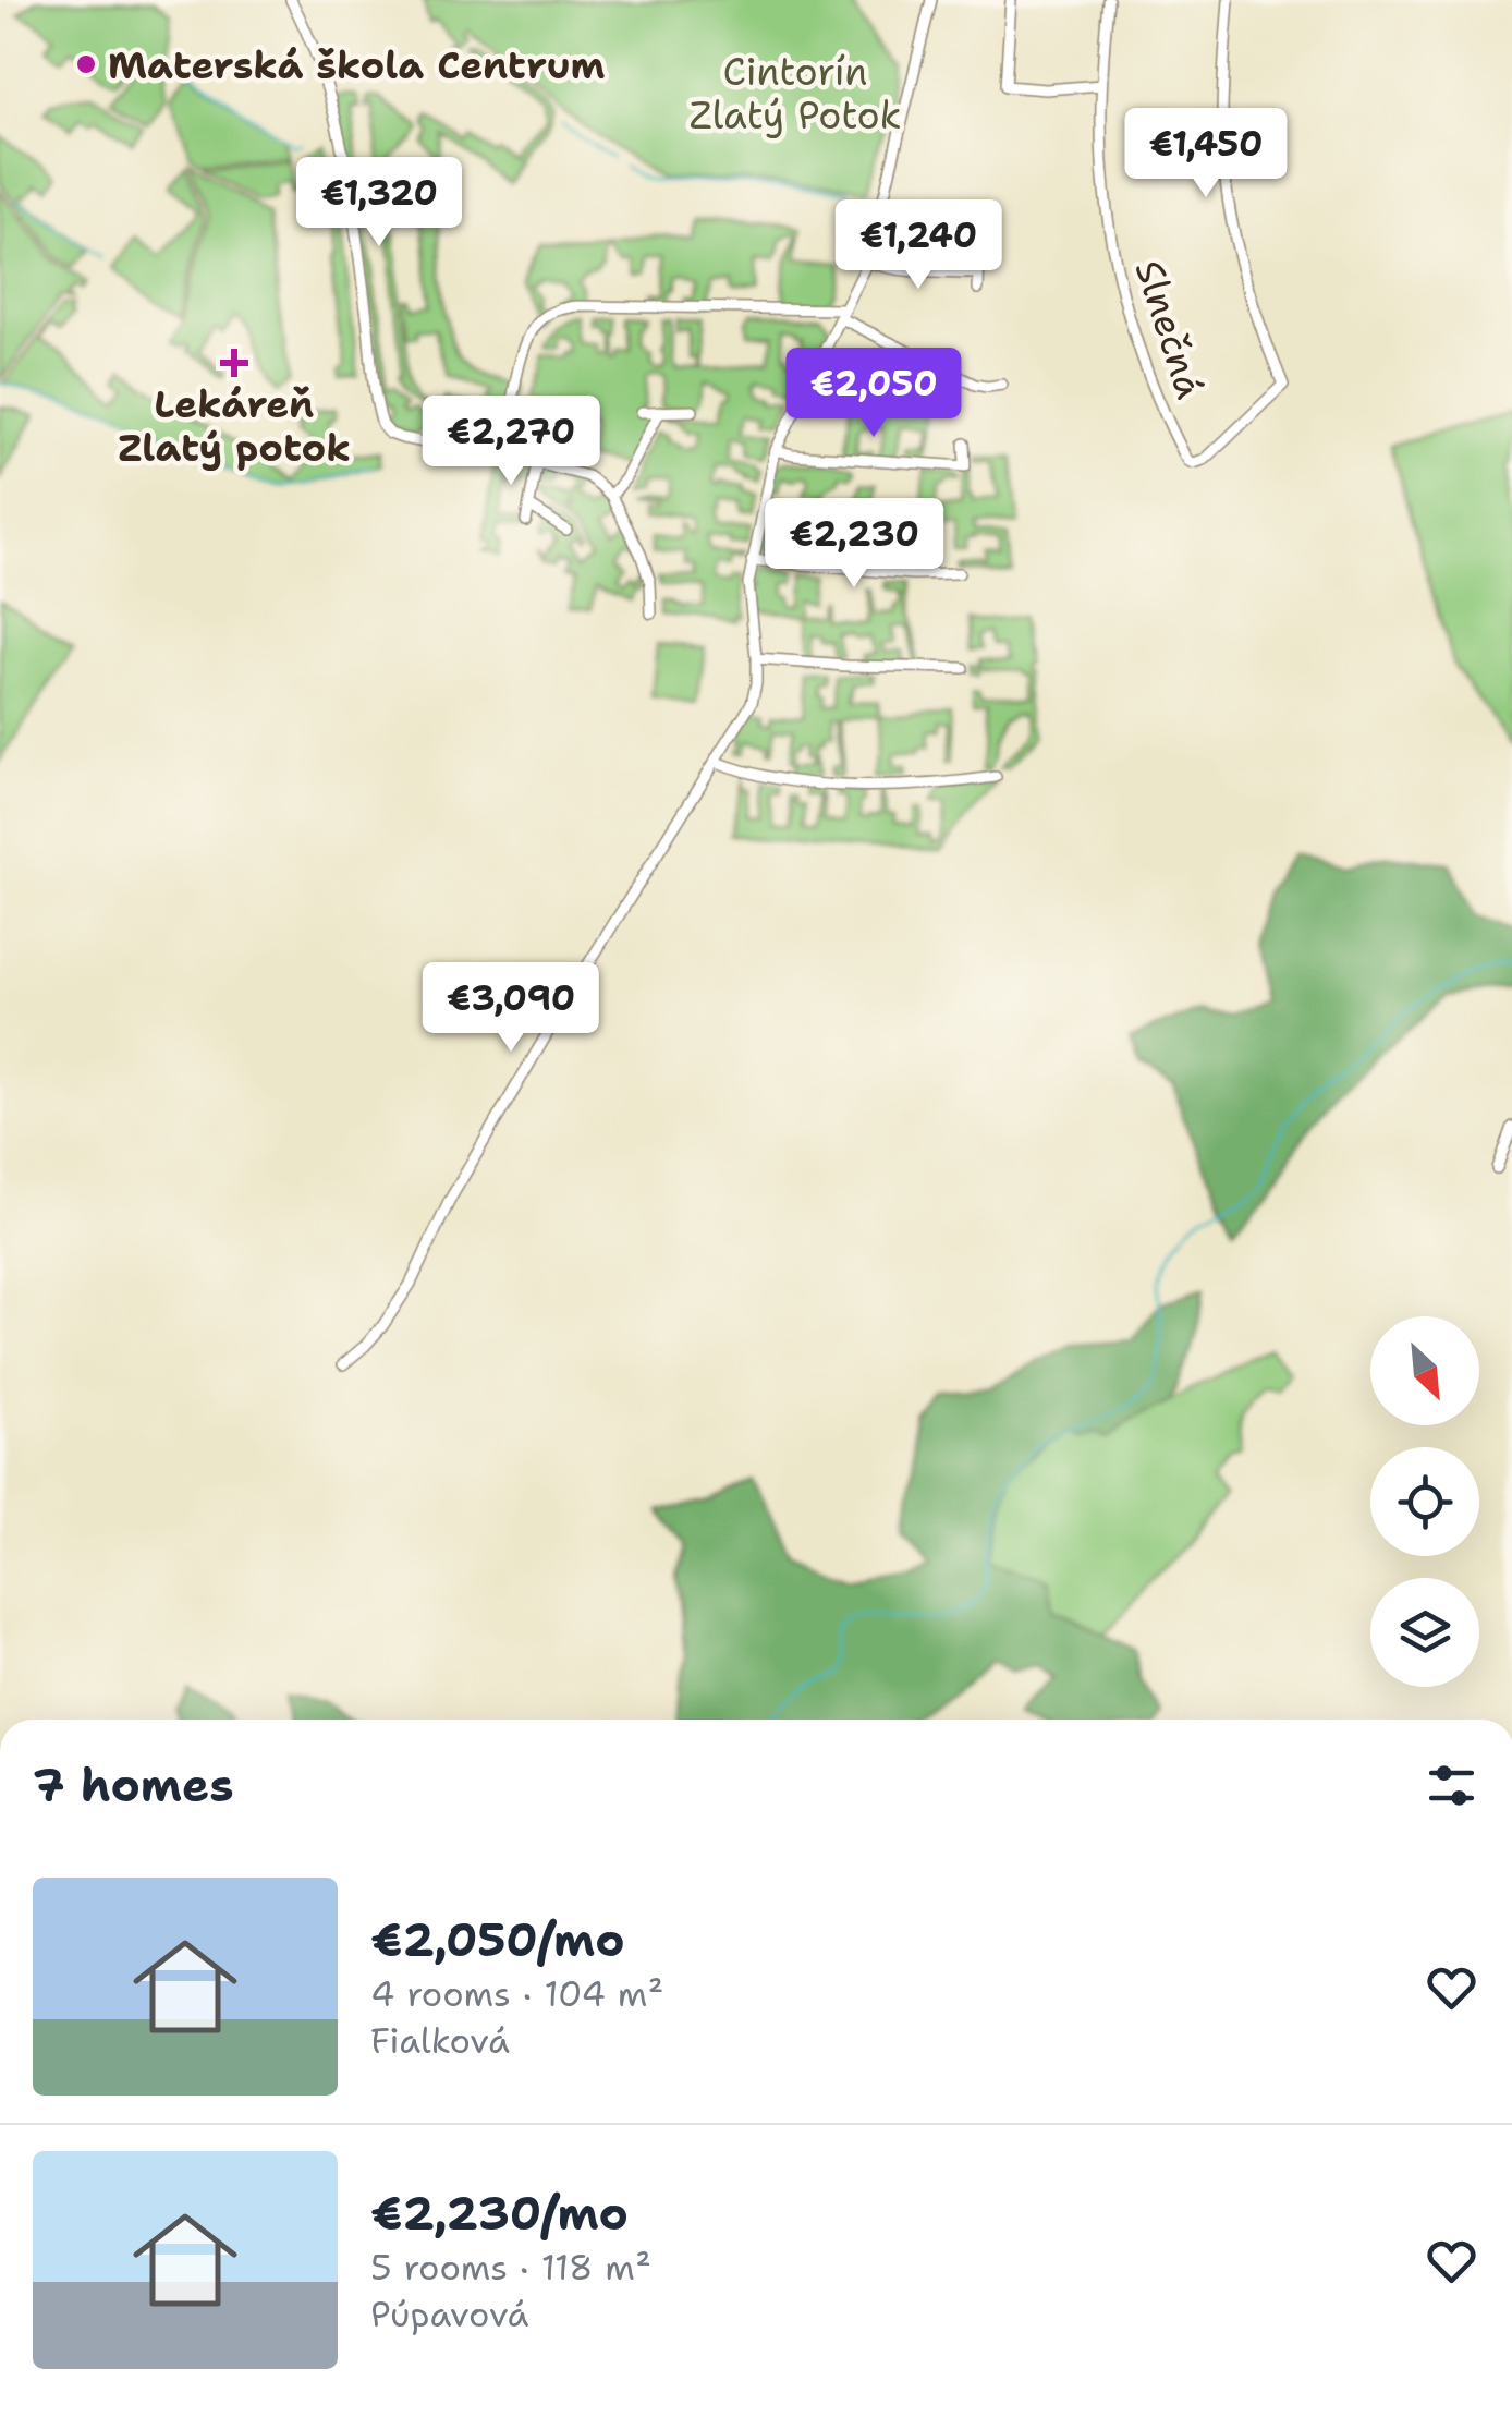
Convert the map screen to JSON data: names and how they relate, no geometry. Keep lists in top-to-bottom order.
{
  "streets": {
    "street": ["Slnečná"]
  },
  "parks": ["Cintorín Zlatý Potok"],
  "places": {
    "other": ["Materská škola Centrum"],
    "health": ["Lekáreň Zlatý potok"]
  },
  "north": "bottom right",
  "page": {
    "price": [
      "€1,450",
      "€1,320",
      "€1,240",
      "€2,050",
      "€2,270",
      "€2,230",
      "€3,090"
    ],
    "heading": "7 homes",
    "list": [
      {
        "name": "€2,050/mo",
        "note": "4 rooms · 104 m² · Fialková"
      },
      {
        "name": "€2,230/mo",
        "note": "5 rooms · 118 m² · Púpavová"
      }
    ]
  }
}
